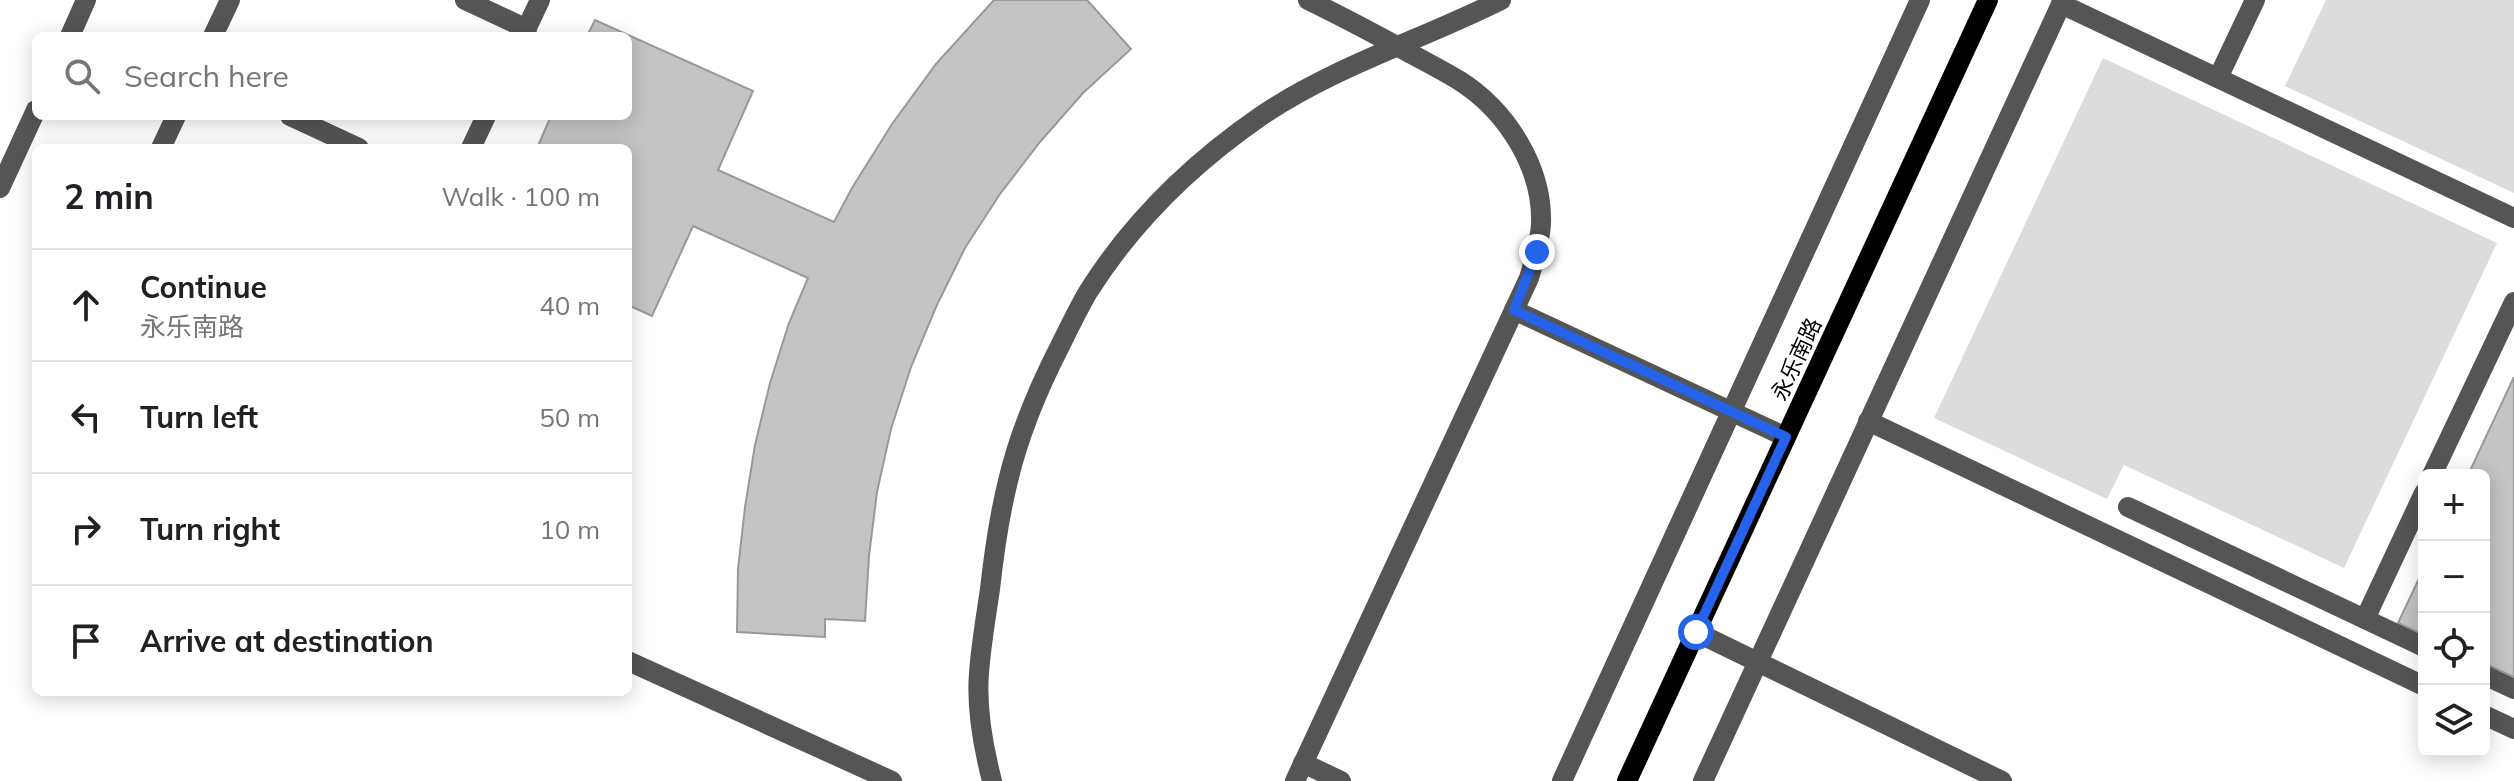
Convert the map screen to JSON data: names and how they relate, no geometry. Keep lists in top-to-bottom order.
{
  "streets": {
    "main road": ["永乐南路"]
  },
  "page": {
    "search": "Search here",
    "heading": ["2 min", "Walk · 100 m"],
    "list": [
      ["Continue", "永乐南路", "40 m"],
      ["Turn left", "50 m"],
      ["Turn right", "10 m"],
      "Arrive at destination"
    ],
    "map_buttons": ["+", "−"]
  }
}
